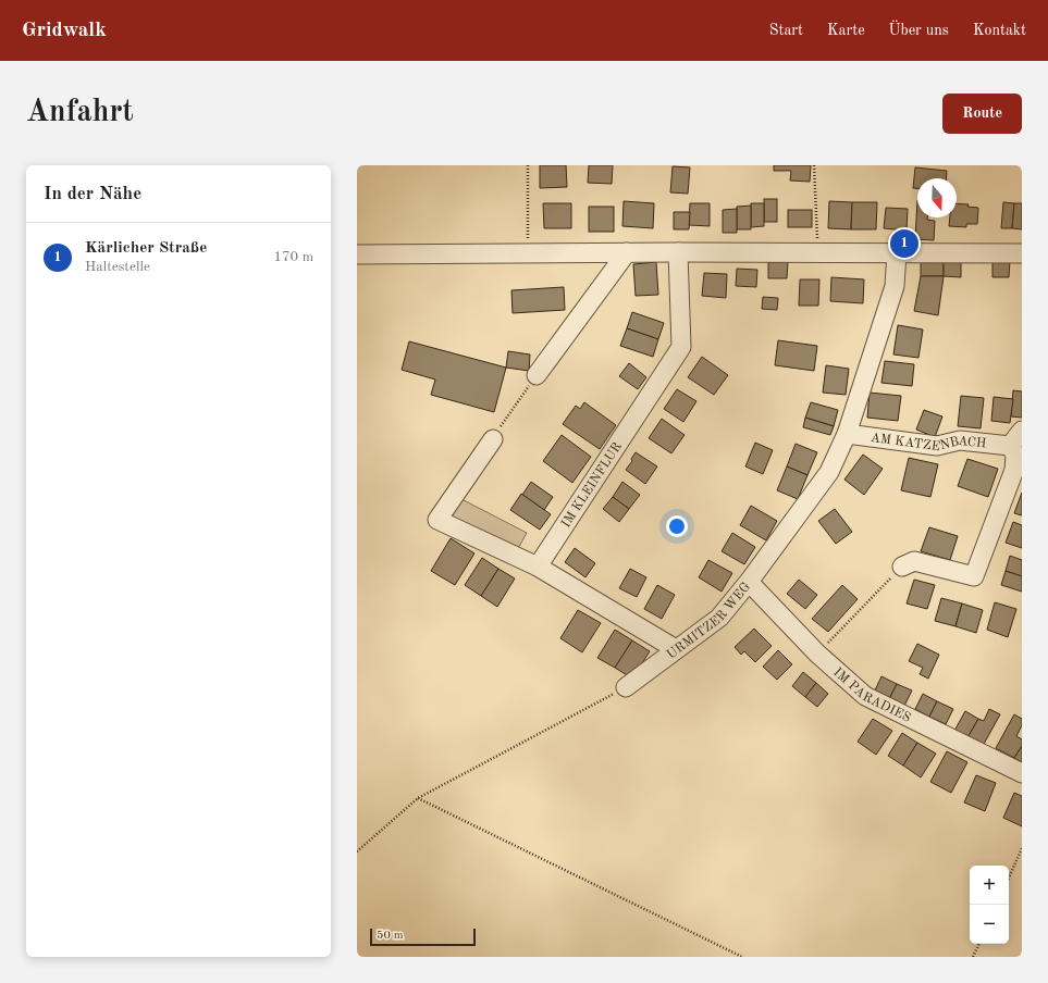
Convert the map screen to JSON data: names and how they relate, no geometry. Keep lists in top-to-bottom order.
{
  "streets": {
    "street": [
      "AM KATZENBACH",
      "IM KLEINFLUR",
      "URMITZER WEG",
      "IM PARADIES"
    ]
  },
  "crossings": [
    ["AM KATZENBACH", "URMITZER WEG"],
    ["URMITZER WEG", "IM PARADIES"]
  ],
  "scale_bar": "50 m",
  "north": "bottom",
  "page": {
    "header": "Gridwalk",
    "nav": [
      "Start",
      "Karte",
      "Über uns",
      "Kontakt"
    ],
    "buttons": "Route",
    "title": "Anfahrt",
    "heading": "In der Nähe",
    "list": [
      {
        "mark": "1",
        "name": "Kärlicher Straße",
        "note": "Haltestelle",
        "value": "170 m"
      }
    ],
    "pins": "1",
    "map_buttons": ["+", "−"],
    "scale": "50 m"
  }
}
